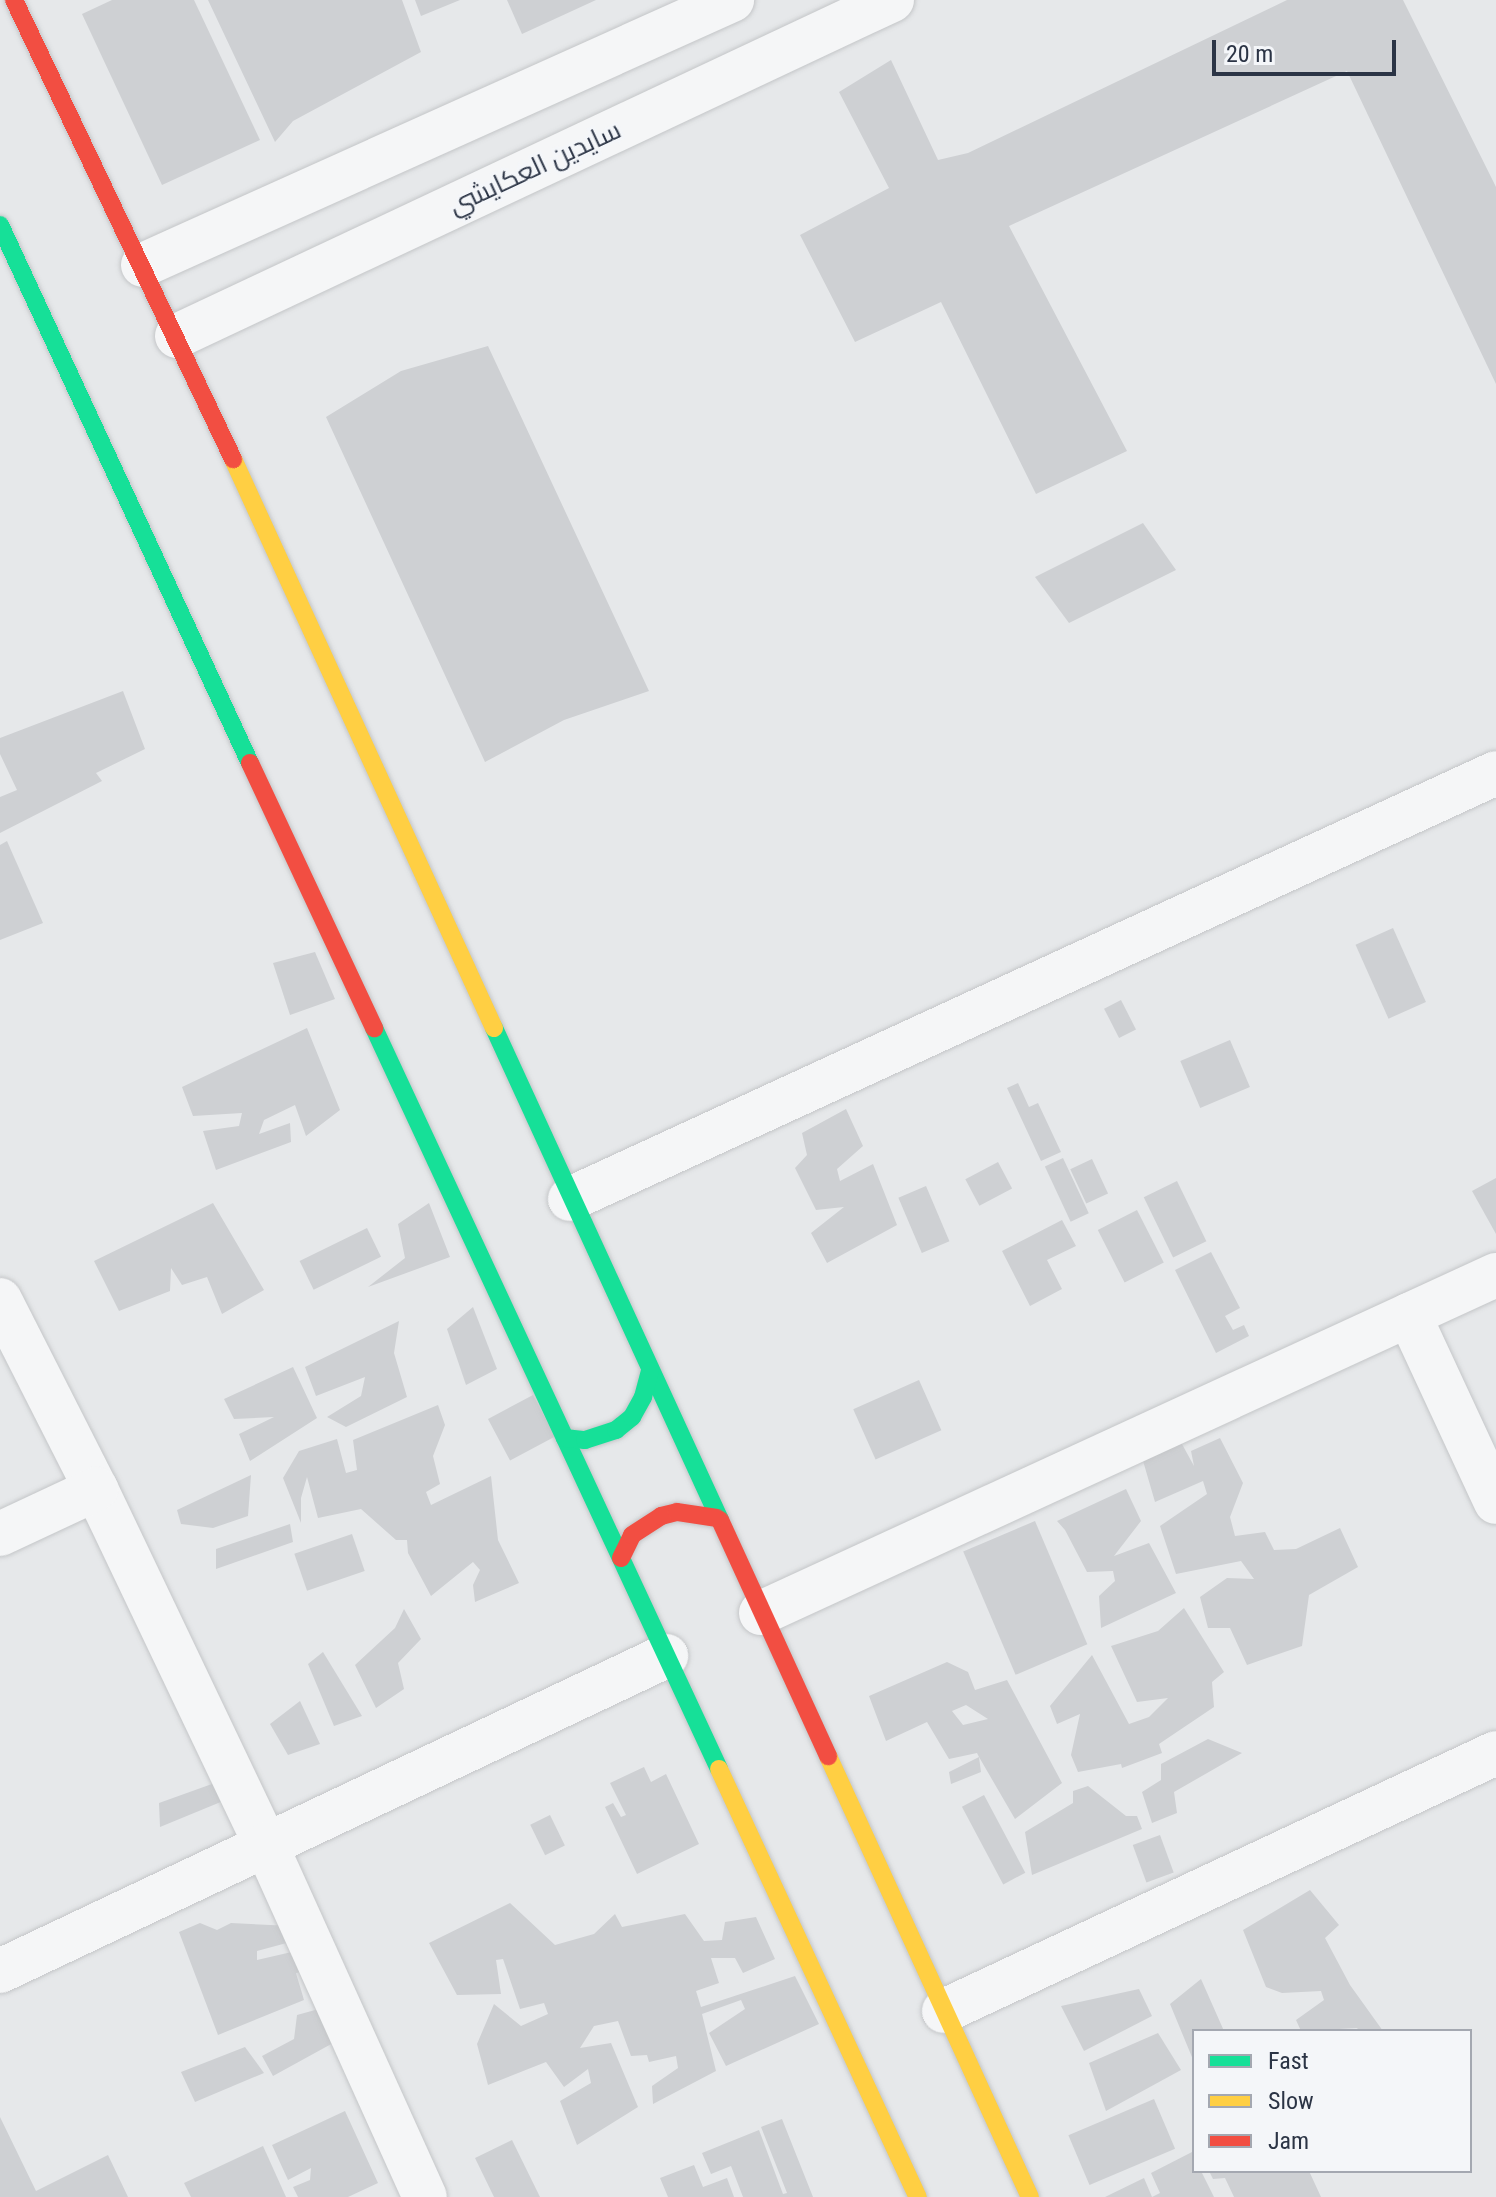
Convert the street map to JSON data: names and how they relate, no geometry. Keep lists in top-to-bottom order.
{
  "streets": {
    "street": ["سايدين العكايشي"]
  },
  "legend": ["Fast", "Slow", "Jam"],
  "scale_bar": "20 m"
}
